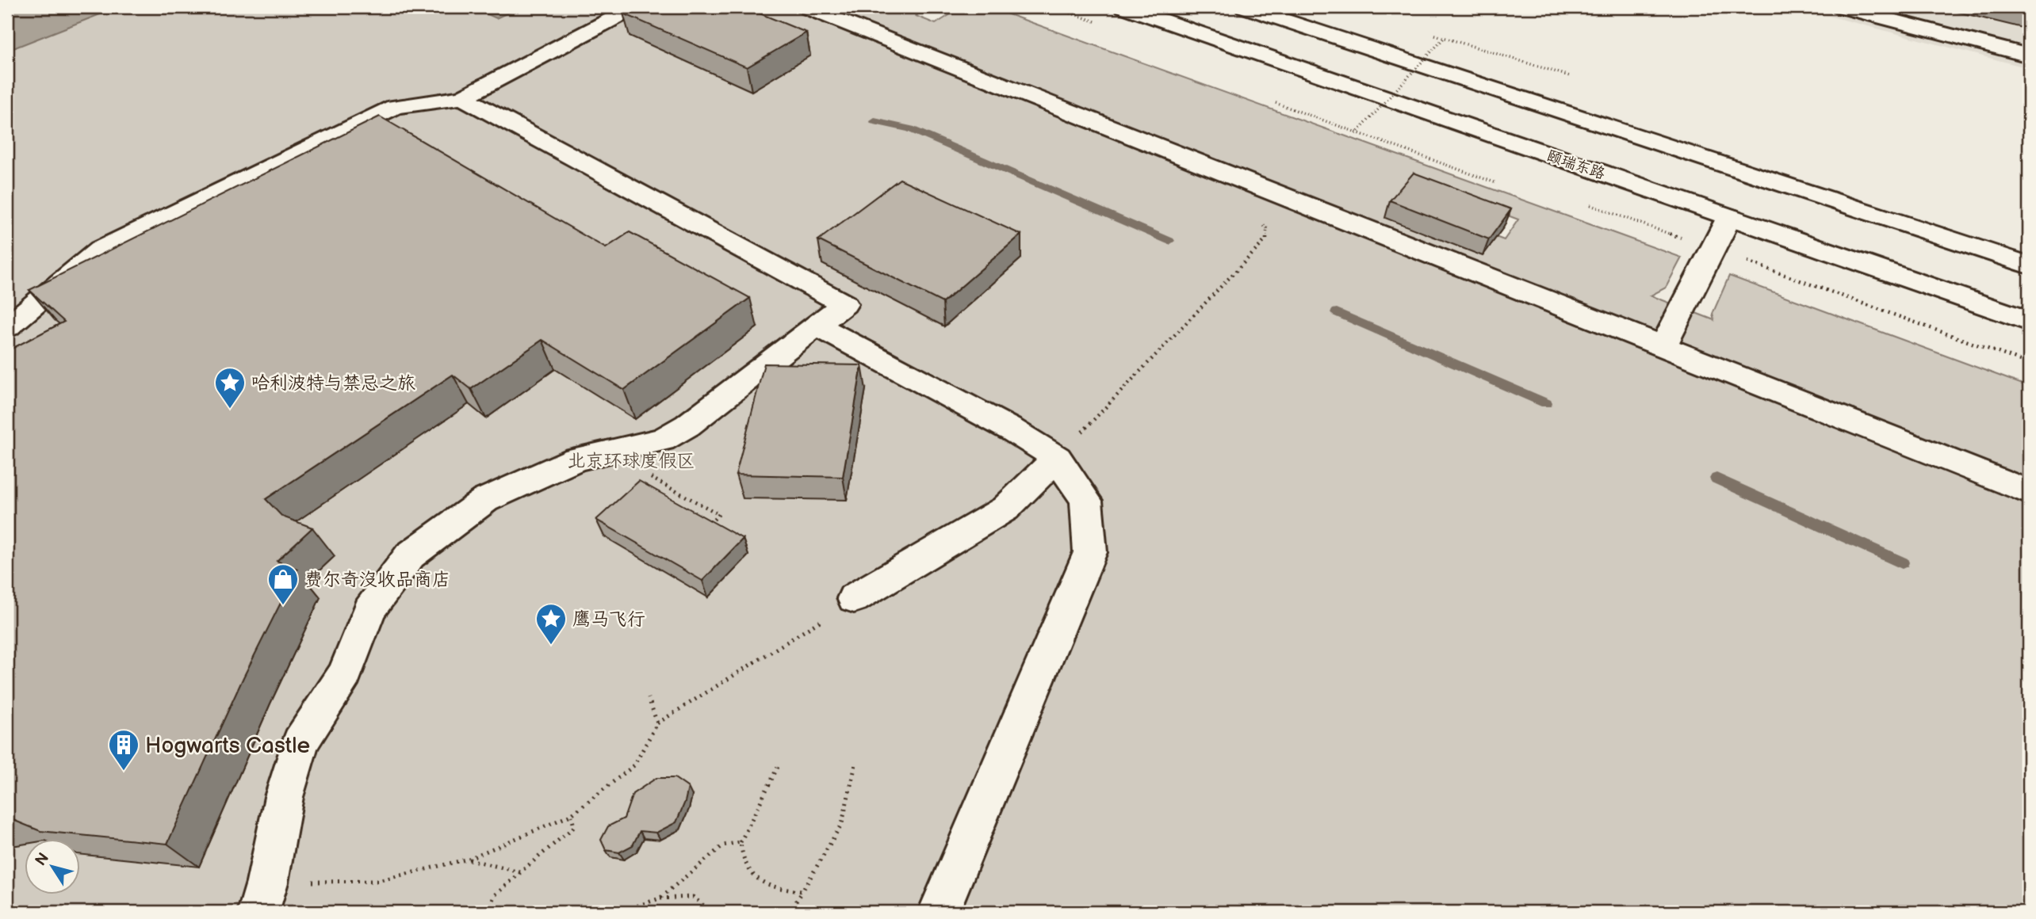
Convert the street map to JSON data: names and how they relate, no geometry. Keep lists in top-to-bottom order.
{
  "streets": {
    "main road": ["颐瑞东路"]
  },
  "parks": ["北京环球度假区"],
  "places": {
    "place": ["哈利波特与禁忌之旅", "鹰马飞行"],
    "shop": ["费尔奇没收品商店"],
    "building": ["Hogwarts Castle"]
  },
  "north": "top left"
}
